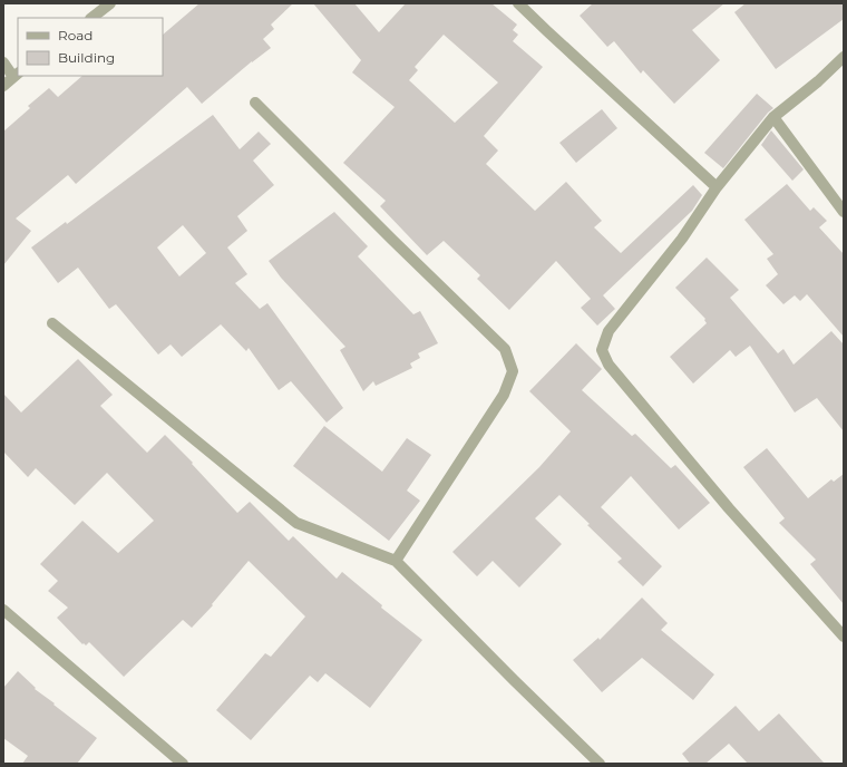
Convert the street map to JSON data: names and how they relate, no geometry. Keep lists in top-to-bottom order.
{
  "legend": ["Road", "Building"]
}
